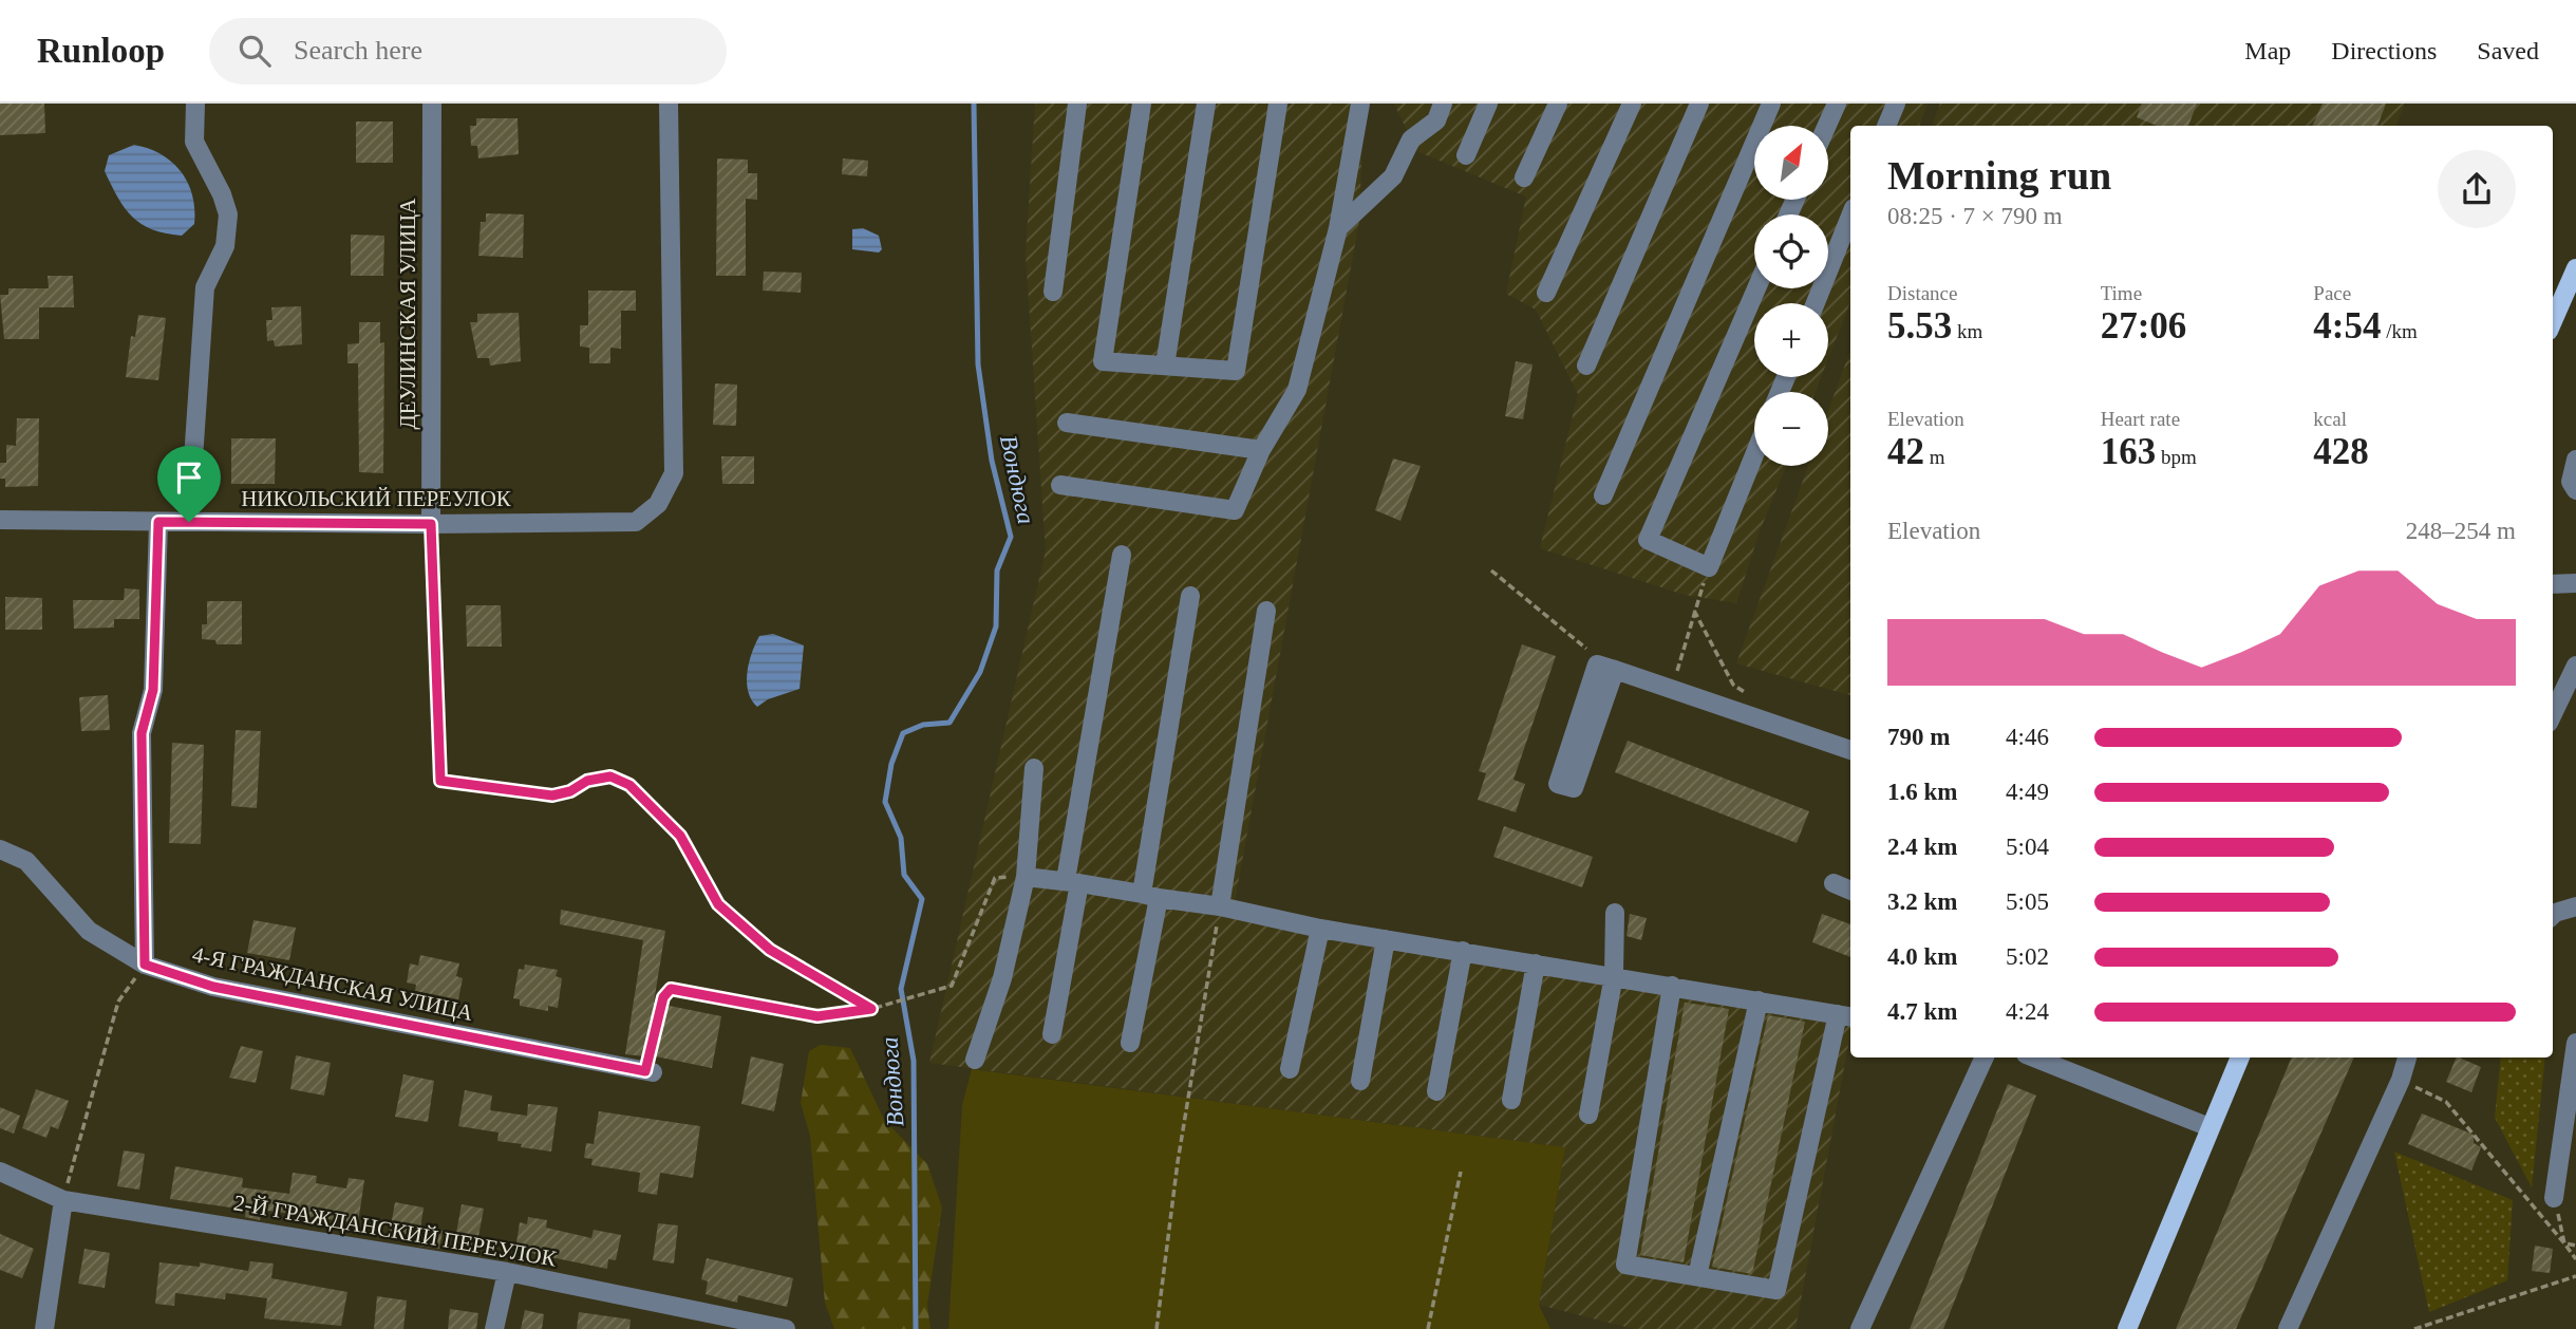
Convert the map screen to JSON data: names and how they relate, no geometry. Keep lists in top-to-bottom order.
{
  "streets": {
    "street": [
      "ДЕУЛИНСКАЯ УЛИЦА",
      "НИКОЛЬСКИЙ ПЕРЕУЛОК",
      "4-Я ГРАЖДАНСКАЯ УЛИЦА",
      "2-Й ГРАЖДАНСКИЙ ПЕРЕУЛОК"
    ]
  },
  "crossings": [
    ["ДЕУЛИНСКАЯ УЛИЦА", "НИКОЛЬСКИЙ ПЕРЕУЛОК"]
  ],
  "water": ["Вондюга"],
  "north": "top right",
  "page": {
    "header": "Runloop",
    "search": "Search here",
    "nav": ["Map", "Directions", "Saved"],
    "map_buttons": ["+", "−"],
    "heading": ["Morning run", "08:25 · 7 × 790 m"],
    "stats": [
      ["Distance", "5.53 km"],
      ["Time", "27:06"],
      ["Pace", "4:54 /km"],
      ["Elevation", "42 m"],
      ["Heart rate", "163 bpm"],
      ["kcal", "428"]
    ],
    "chart": ["Elevation", "248–254 m"],
    "list": [
      {
        "name": "790 m",
        "note": "4:46"
      },
      {
        "name": "1.6 km",
        "note": "4:49"
      },
      {
        "name": "2.4 km",
        "note": "5:04"
      },
      {
        "name": "3.2 km",
        "note": "5:05"
      },
      {
        "name": "4.0 km",
        "note": "5:02"
      },
      {
        "name": "4.7 km",
        "note": "4:24"
      }
    ]
  }
}
